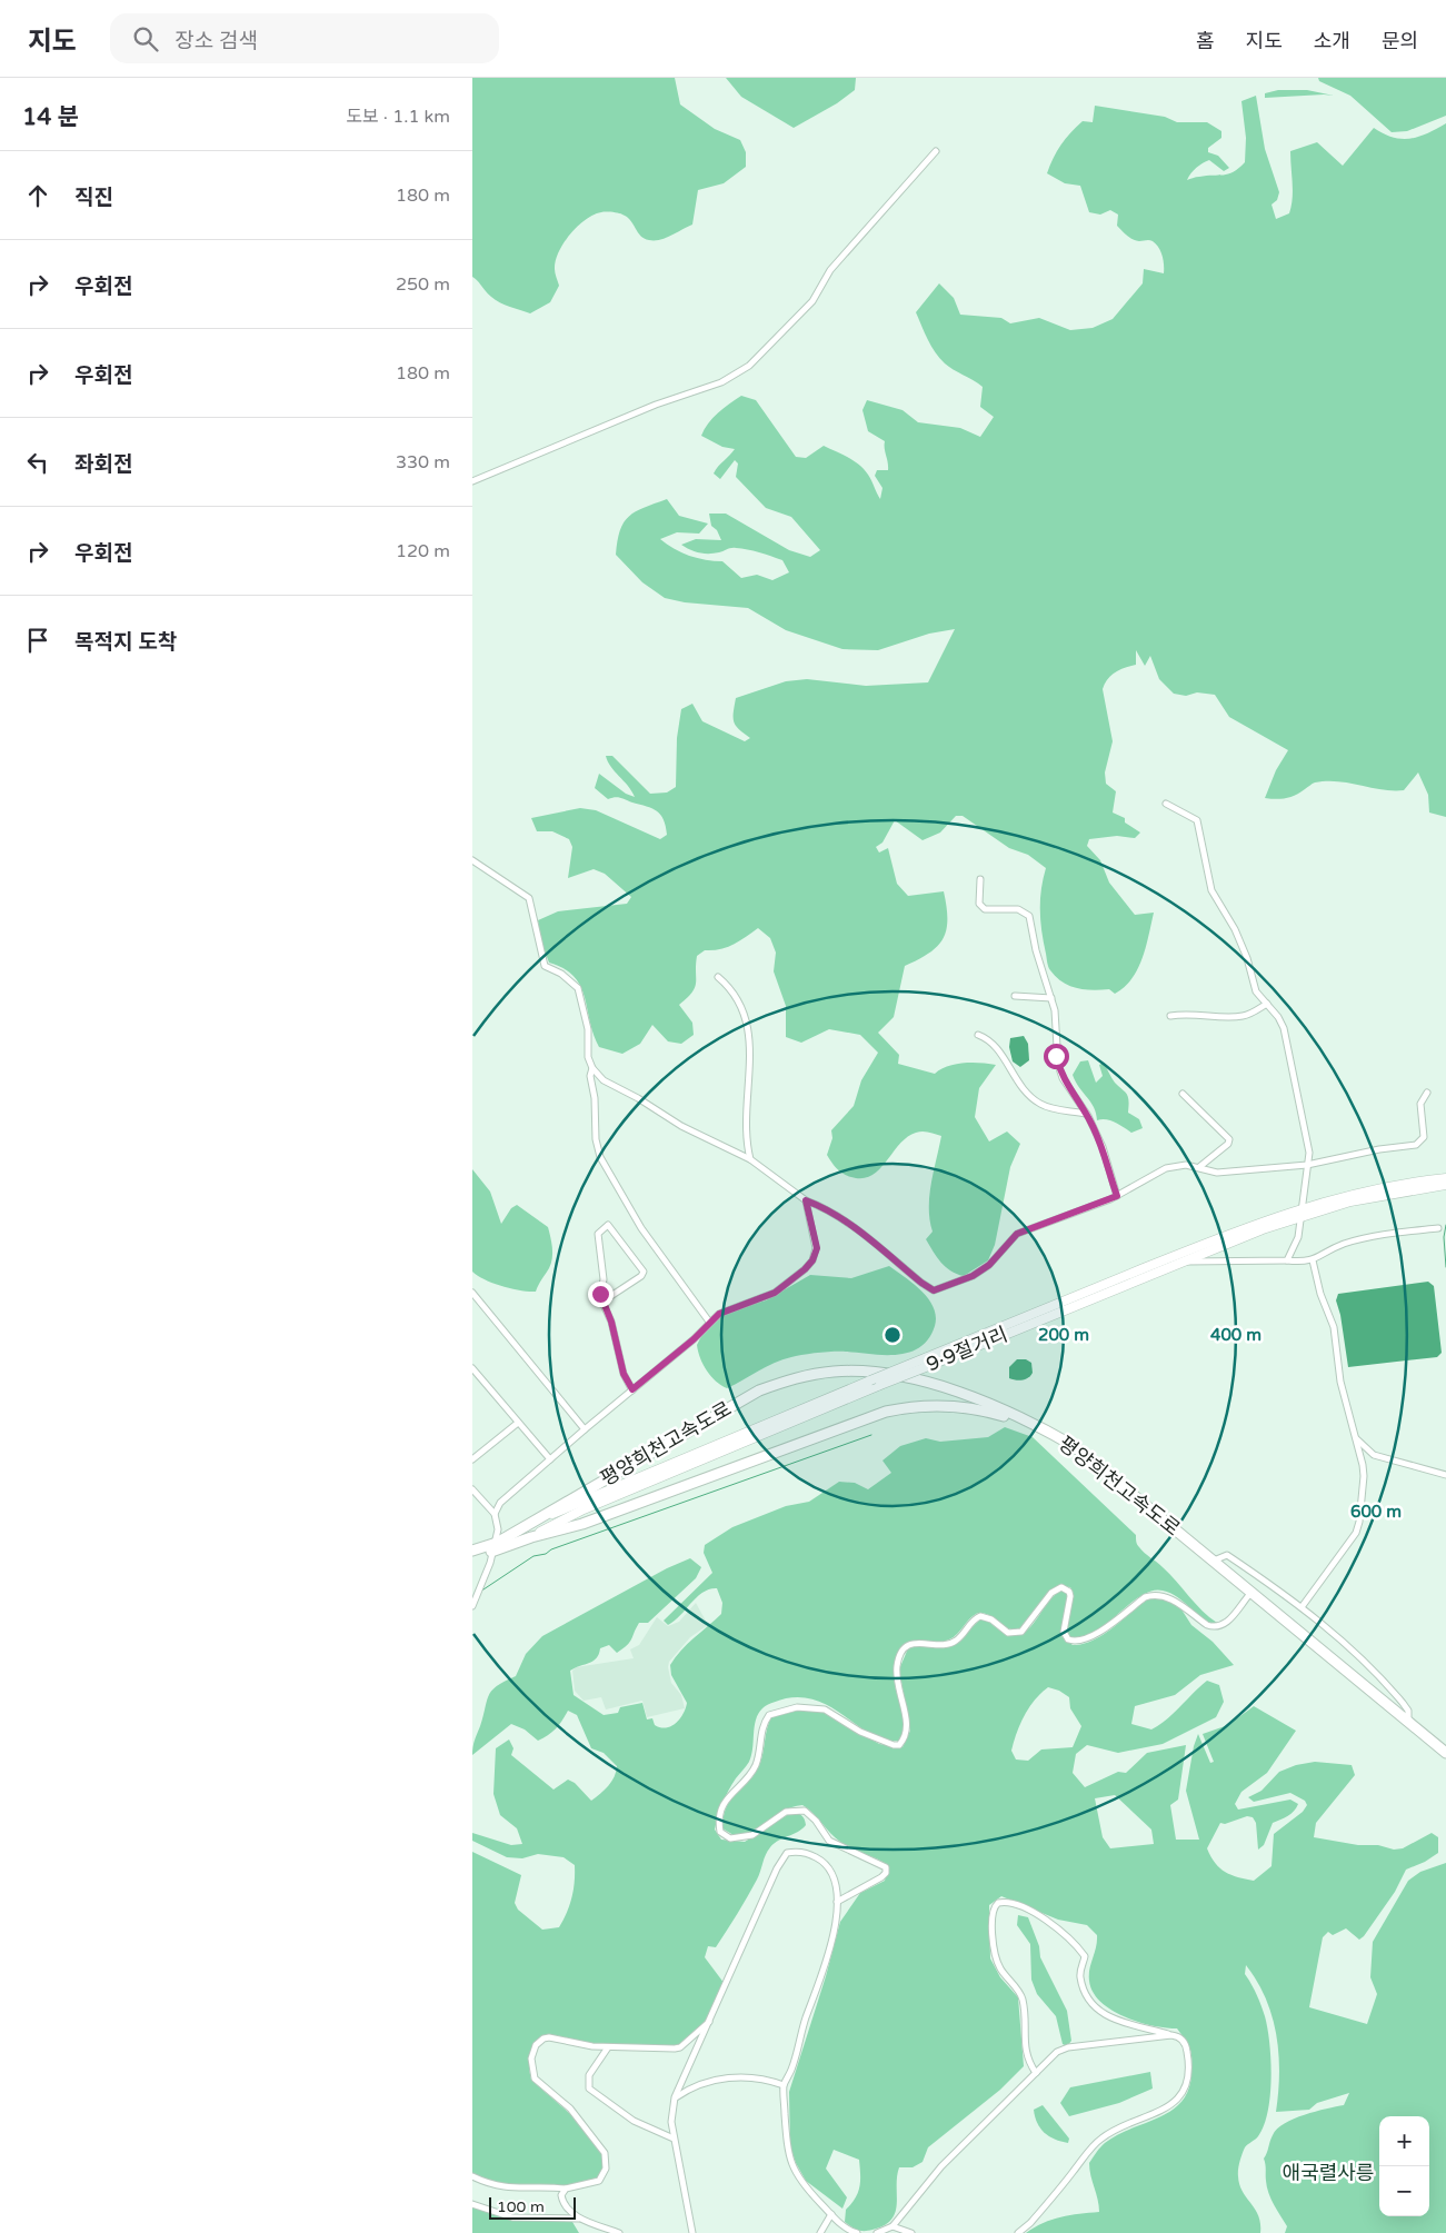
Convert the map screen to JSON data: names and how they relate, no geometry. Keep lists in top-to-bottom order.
{
  "streets": {
    "highway": ["9·9절거리", "평양희천고속도로"]
  },
  "crossings": [
    ["9·9절거리", "평양희천고속도로"]
  ],
  "parks": ["애국렬사릉"],
  "scale_bar": "100 m",
  "page": {
    "header": "지도",
    "search": "장소 검색",
    "nav": [
      "홈",
      "지도",
      "소개",
      "문의"
    ],
    "heading": ["14 분", "도보 · 1.1 km"],
    "list": [
      ["직진", "180 m"],
      ["우회전", "250 m"],
      ["우회전", "180 m"],
      ["좌회전", "330 m"],
      ["우회전", "120 m"],
      "목적지 도착"
    ],
    "map_buttons": ["+", "−"],
    "scale": "100 m"
  },
  "rings": ["200 m", "400 m", "600 m"]
}
